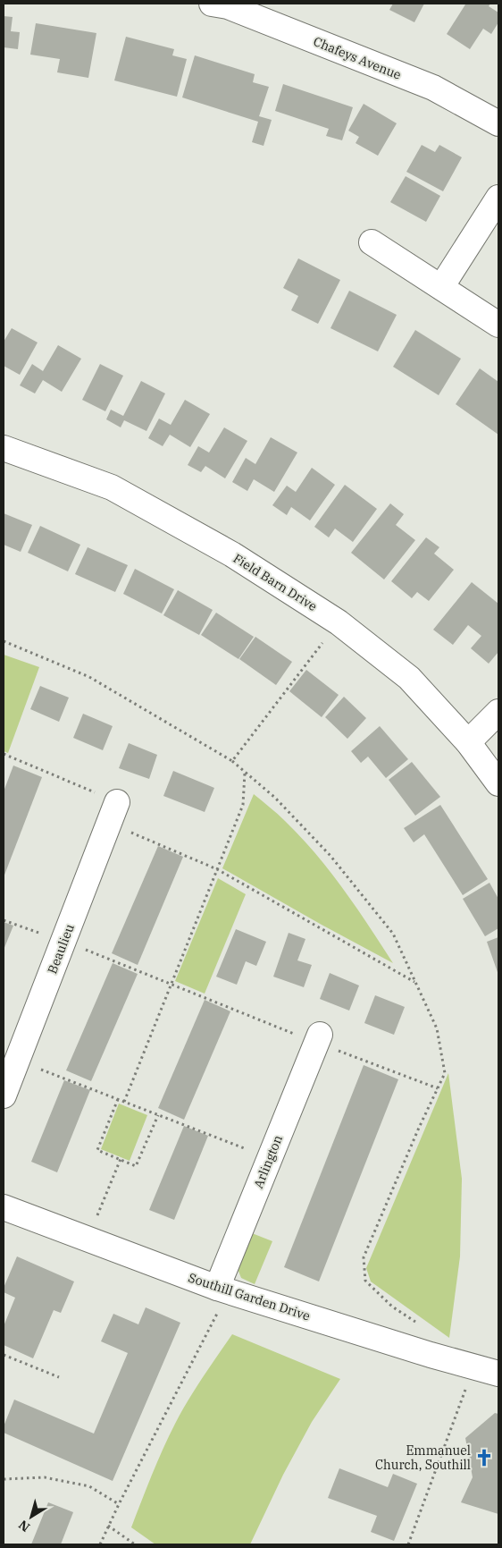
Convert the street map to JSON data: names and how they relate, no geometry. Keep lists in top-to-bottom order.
{
  "streets": {
    "street": [
      "Chafeys Avenue",
      "Field Barn Drive",
      "Beaulieu",
      "Arlington",
      "Southill Garden Drive"
    ]
  },
  "crossings": [
    ["Arlington", "Southill Garden Drive"]
  ],
  "places": {
    "church": ["Emmanuel Church, Southill"]
  },
  "north": "bottom left"
}
